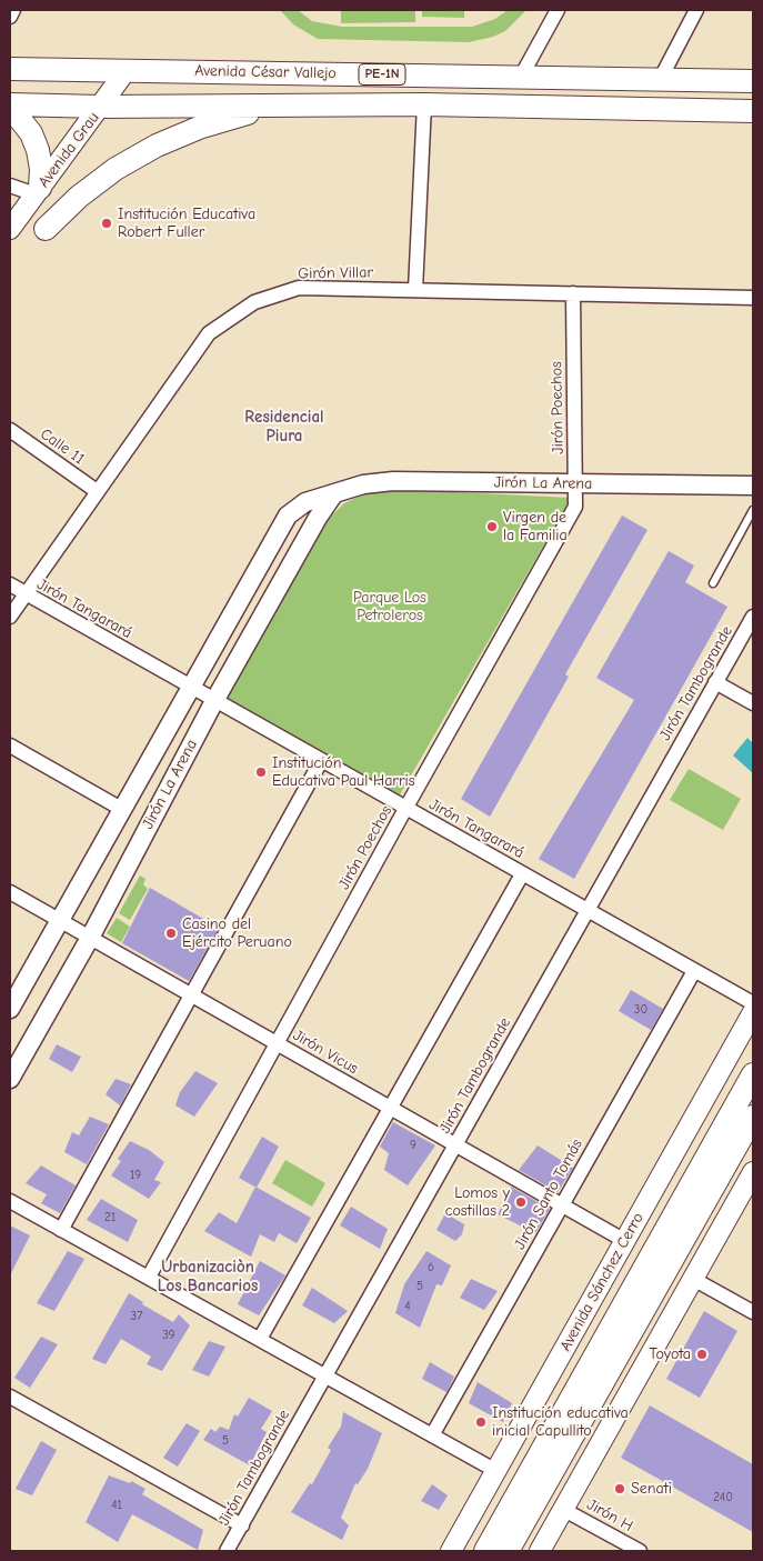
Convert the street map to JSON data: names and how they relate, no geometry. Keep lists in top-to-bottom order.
{
  "streets": {
    "main road": [
      "Avenida César Vallejo",
      "PE-1N",
      "Avenida Grau",
      "Avenida Sánchez Cerro"
    ],
    "street": [
      "Girón Villar",
      "Jirón Poechos",
      "Calle 11",
      "Jirón La Arena",
      "Jirón Tangarará",
      "Jirón Tambogrande",
      "Jirón Vicus",
      "Jirón Santo Tomás",
      "Jirón H"
    ]
  },
  "crossings": [
    ["Avenida César Vallejo", "Avenida Grau"],
    ["Girón Villar", "Jirón Poechos"],
    ["Girón Villar", "Calle 11"],
    ["Girón Villar", "Jirón Tangarará"],
    ["Jirón Poechos", "Jirón La Arena"],
    ["Jirón Poechos", "Jirón Tangarará"],
    ["Jirón Poechos", "Jirón Vicus"],
    ["Jirón La Arena", "Jirón Tangarará"],
    ["Jirón La Arena", "Jirón Vicus"],
    ["Jirón Tangarará", "Jirón Tambogrande"],
    ["Jirón Tangarará", "Jirón Santo Tomás"],
    ["Jirón Tambogrande", "Jirón Vicus"],
    ["Jirón Vicus", "Jirón Santo Tomás"],
    ["Jirón Vicus", "Avenida Sánchez Cerro"]
  ],
  "districts": ["Residencial Piura", "Urbanizaciòn Los Bancarios"],
  "parks": ["Parque Los Petroleros"],
  "places": [
    "Institución Educativa Robert Fuller",
    "Virgen de la Familia",
    "Institución Educativa Paul Harris",
    "Casino del Ejército Peruano",
    "Lomos y costillas 2",
    "Toyota",
    "Institución educativa inicial Capullito",
    "Senati"
  ],
  "house_numbers": [
    "30",
    "9",
    "19",
    "21",
    "6",
    "5",
    "4",
    "37",
    "39",
    "5",
    "240",
    "41"
  ]
}
